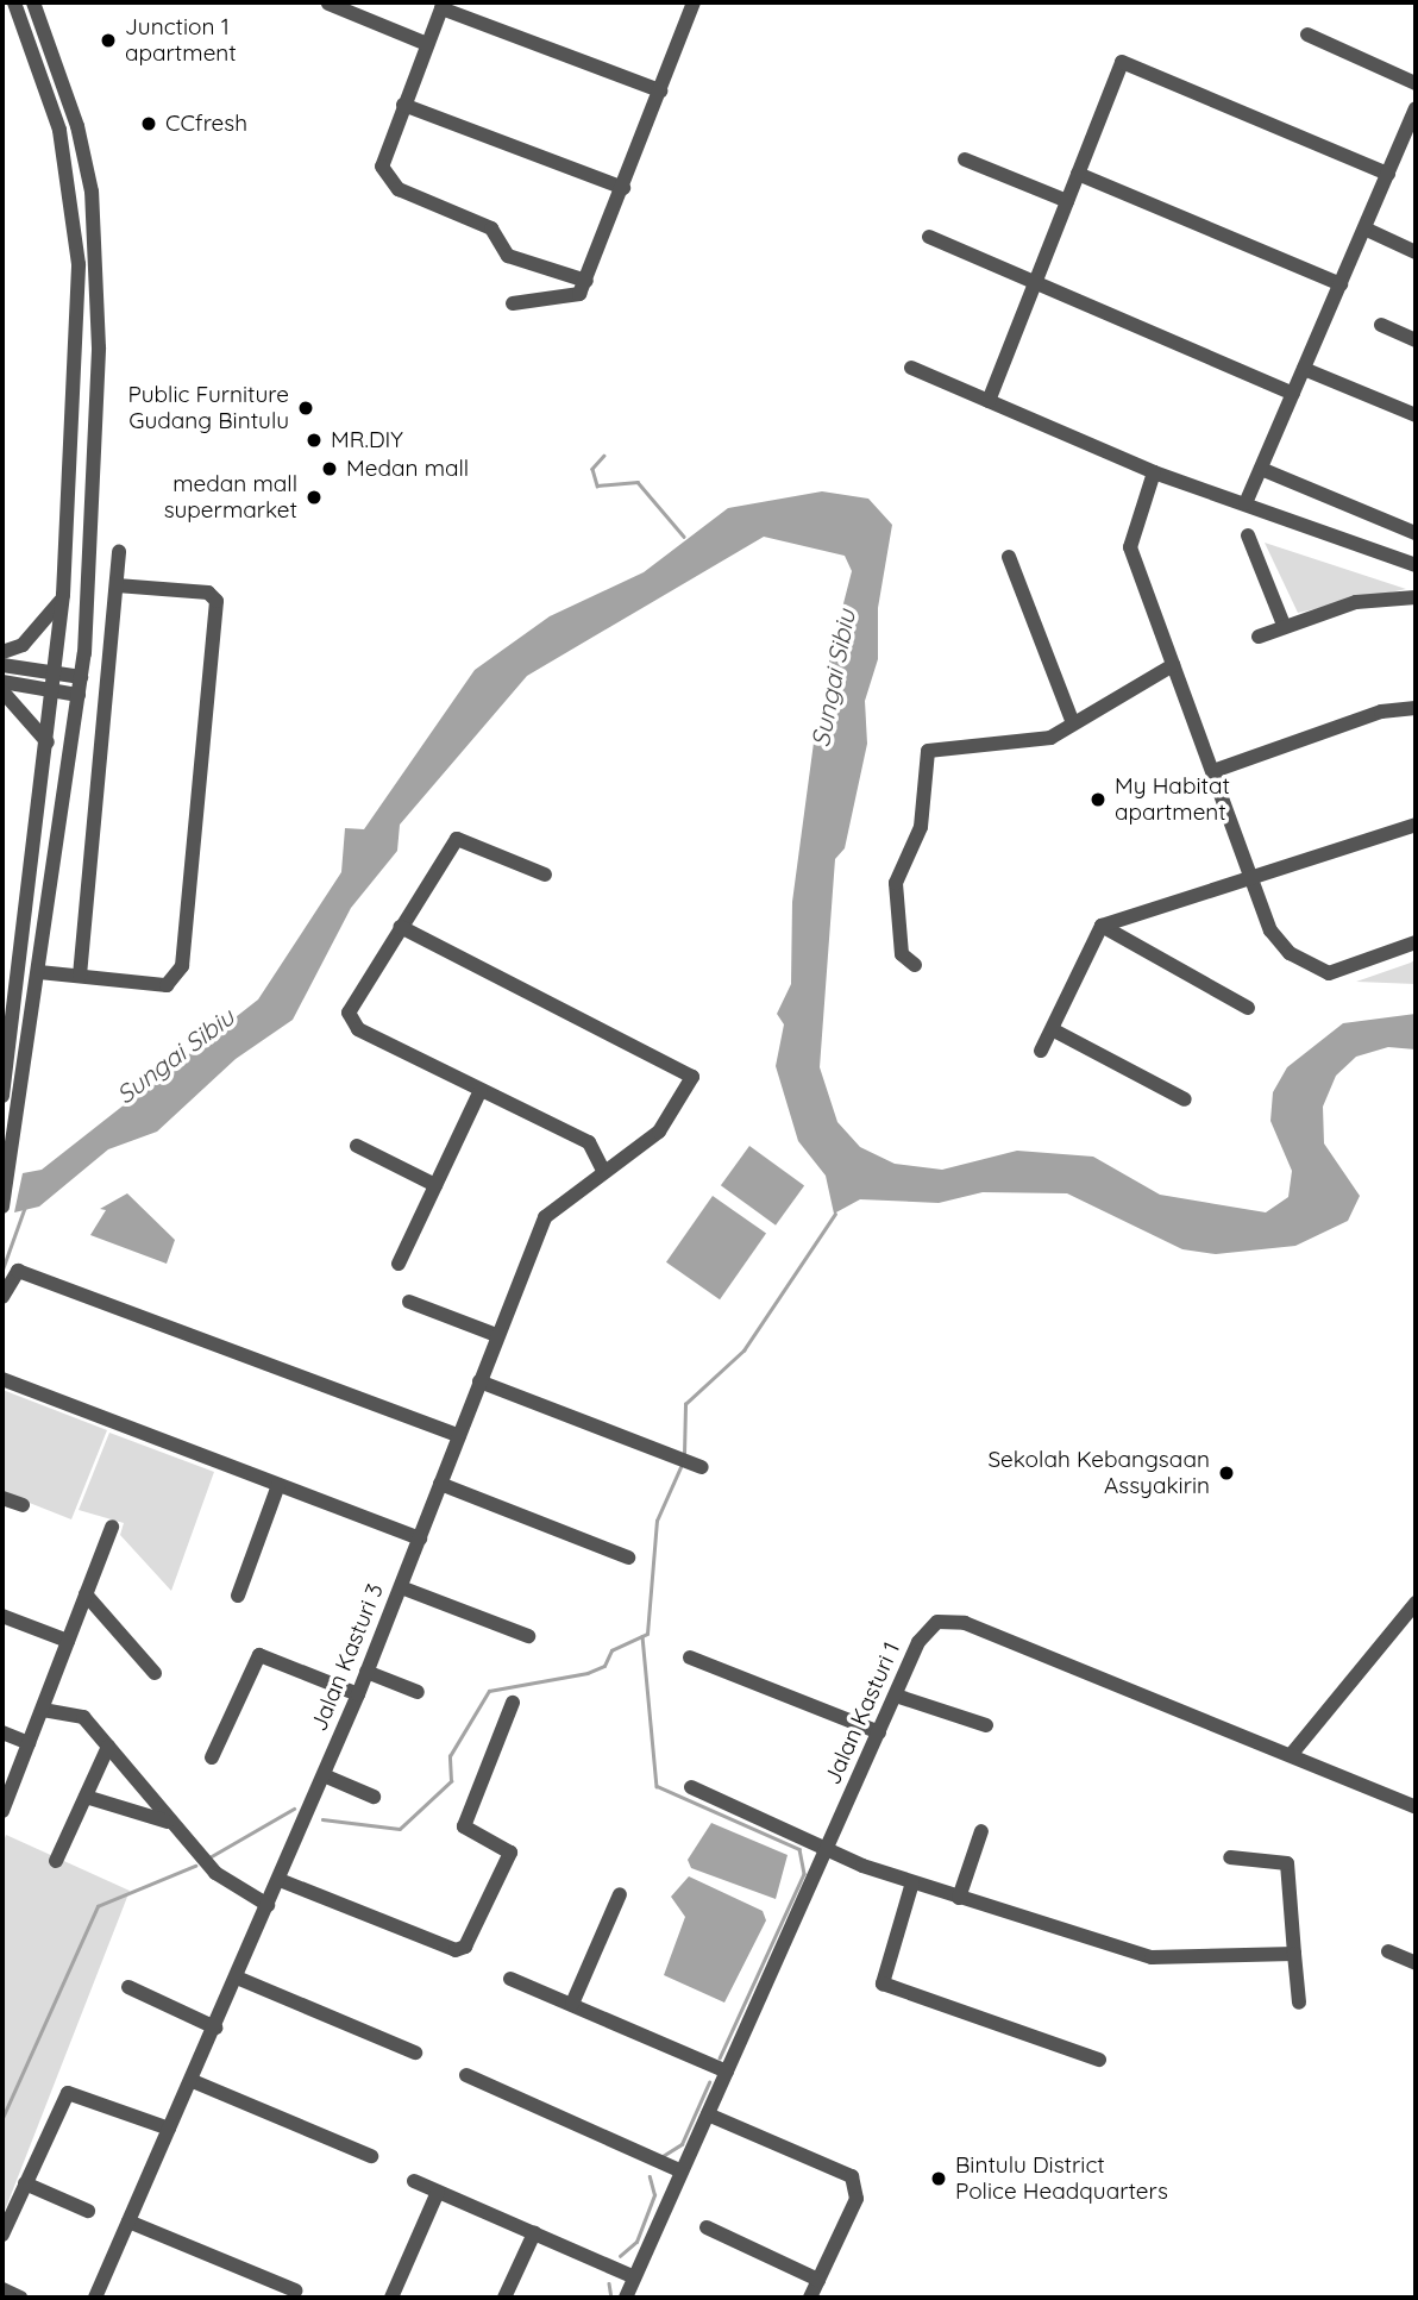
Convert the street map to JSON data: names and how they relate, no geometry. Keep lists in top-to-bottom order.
{
  "streets": {
    "street": ["Jalan Kasturi 3", "Jalan Kasturi 1"]
  },
  "water": ["Sungai Sibiu"],
  "places": [
    "Junction 1 apartment",
    "CCfresh",
    "Public Furniture Gudang Bintulu",
    "MR.DIY",
    "Medan mall",
    "medan mall supermarket",
    "My Habitat apartment",
    "Sekolah Kebangsaan Assyakirin",
    "Bintulu District Police Headquarters"
  ]
}
